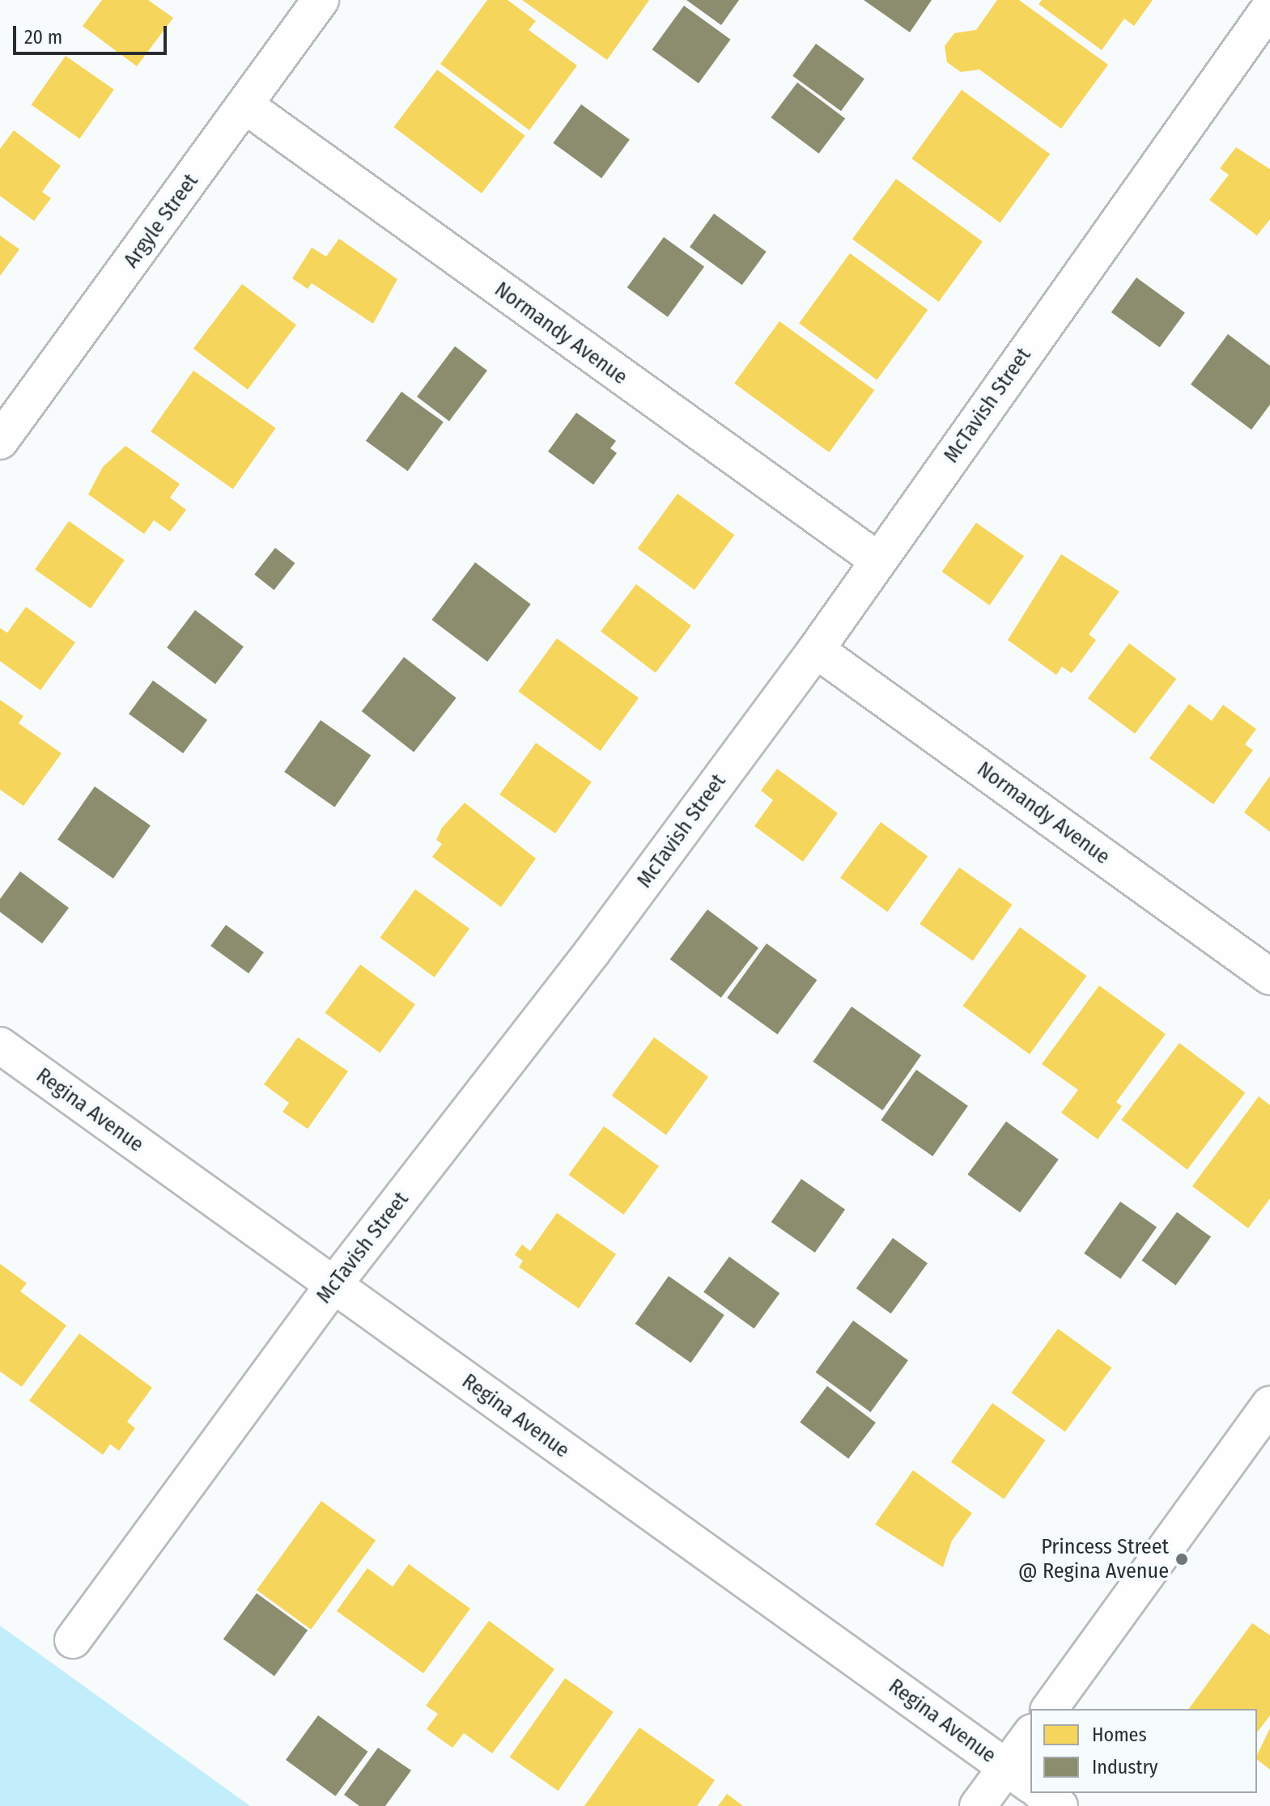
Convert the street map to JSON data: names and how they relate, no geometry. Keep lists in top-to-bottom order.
{
  "streets": {
    "street": [
      "Argyle Street",
      "Normandy Avenue",
      "McTavish Street",
      "Regina Avenue"
    ]
  },
  "crossings": [
    ["Argyle Street", "Normandy Avenue"],
    ["Normandy Avenue", "McTavish Street"],
    ["McTavish Street", "Regina Avenue"]
  ],
  "places": ["Princess Street @ Regina Avenue"],
  "legend": ["Homes", "Industry"],
  "scale_bar": "20 m"
}
